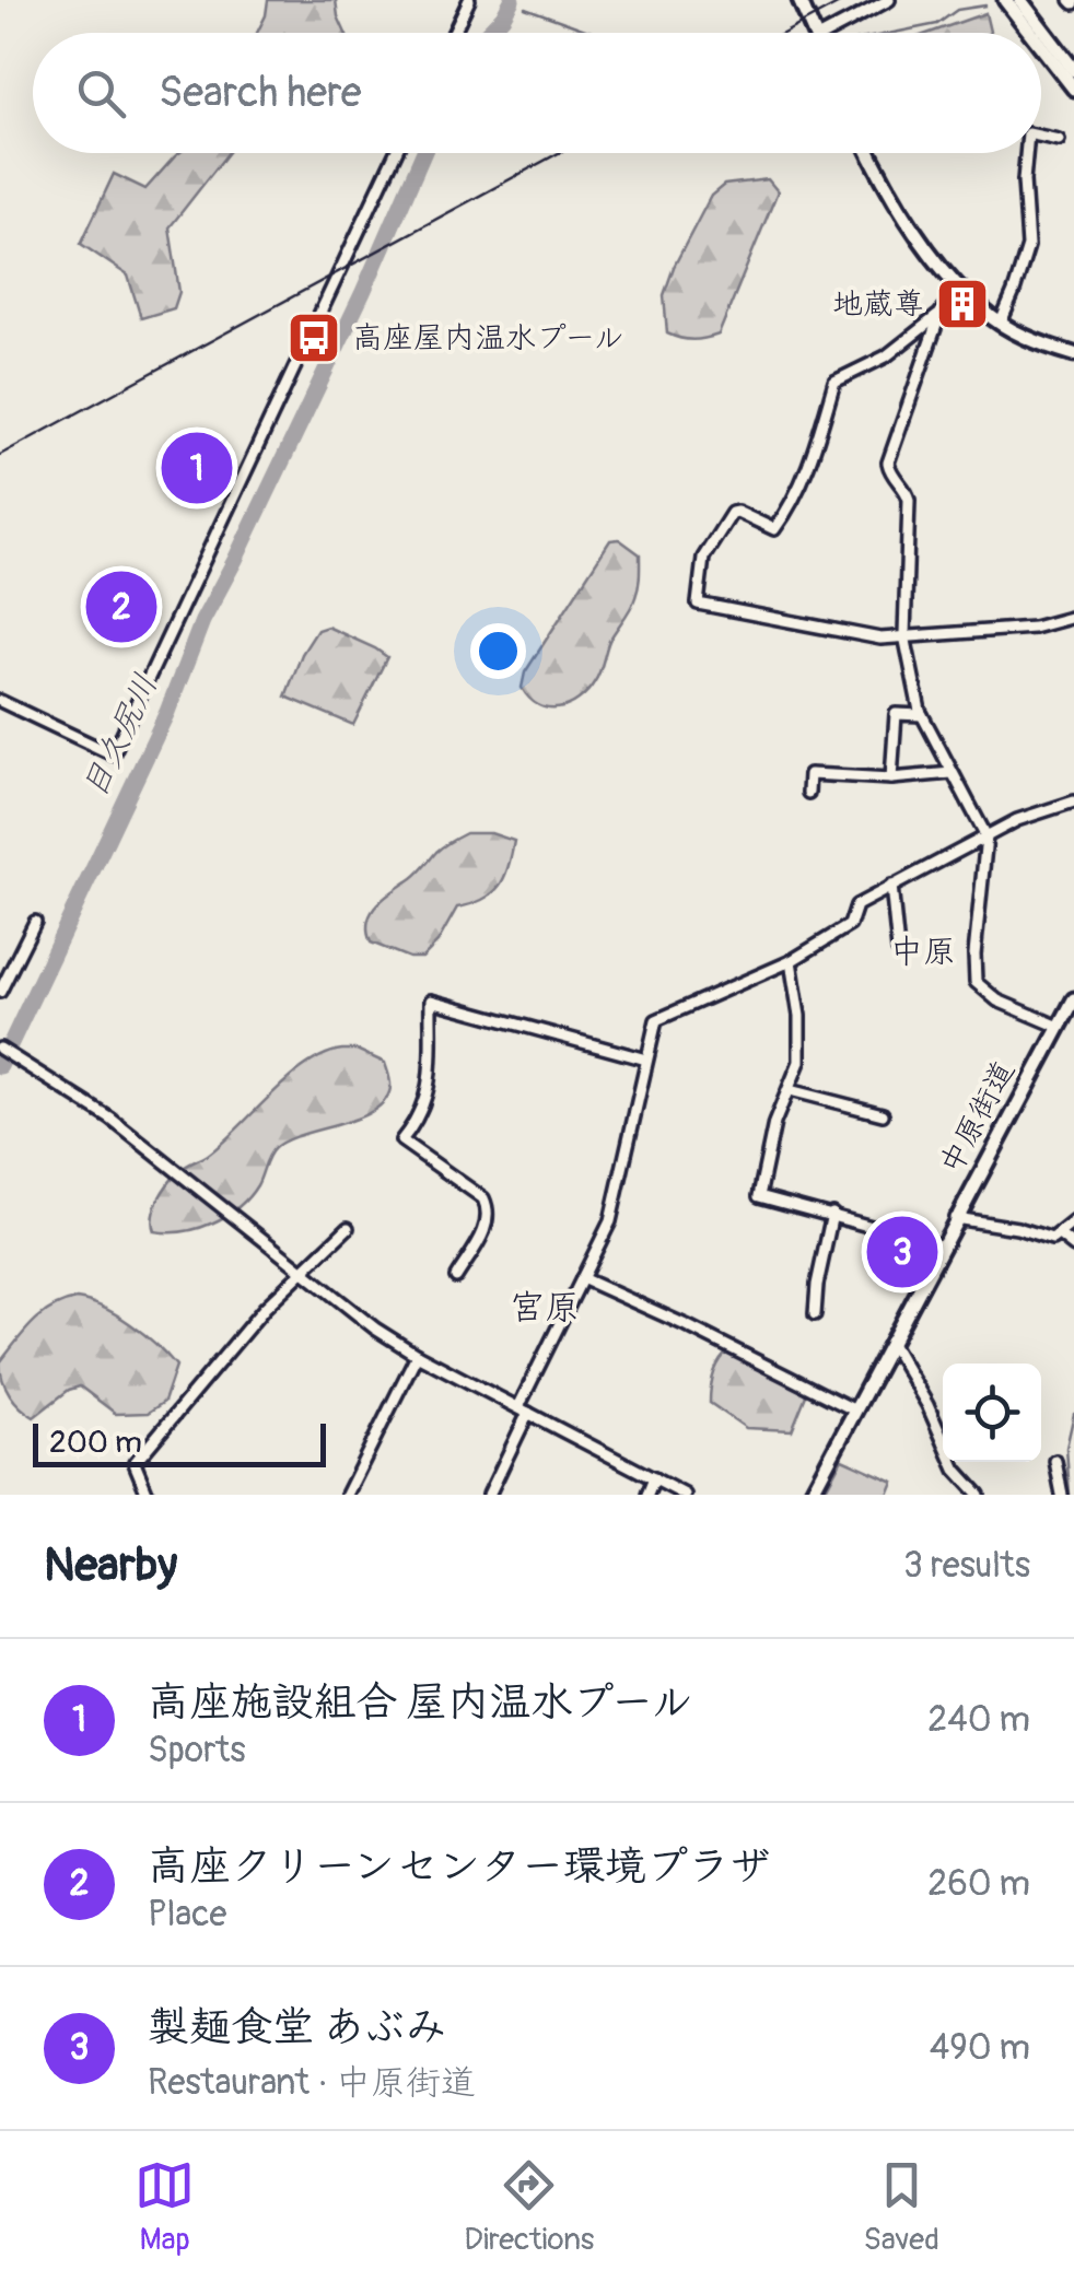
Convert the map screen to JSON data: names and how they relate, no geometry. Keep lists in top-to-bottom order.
{
  "streets": {
    "main road": ["中原街道"]
  },
  "districts": ["中原", "宮原"],
  "water": ["目久尻川"],
  "places": {
    "building": ["地蔵尊"],
    "bus stop": ["高座屋内温水プール"]
  },
  "scale_bar": "200 m",
  "page": {
    "search": "Search here",
    "pins": ["1", "2", "3"],
    "scale": "200 m",
    "heading": ["Nearby", "3 results"],
    "list": [
      {
        "mark": "1",
        "name": "高座施設組合 屋内温水プール",
        "note": "Sports",
        "value": "240 m"
      },
      {
        "mark": "2",
        "name": "高座クリーンセンター環境プラザ",
        "note": "Place",
        "value": "260 m"
      },
      {
        "mark": "3",
        "name": "製麺食堂 あぶみ",
        "note": "Restaurant · 中原街道",
        "value": "490 m"
      }
    ],
    "nav": ["Map", "Directions", "Saved"]
  }
}
